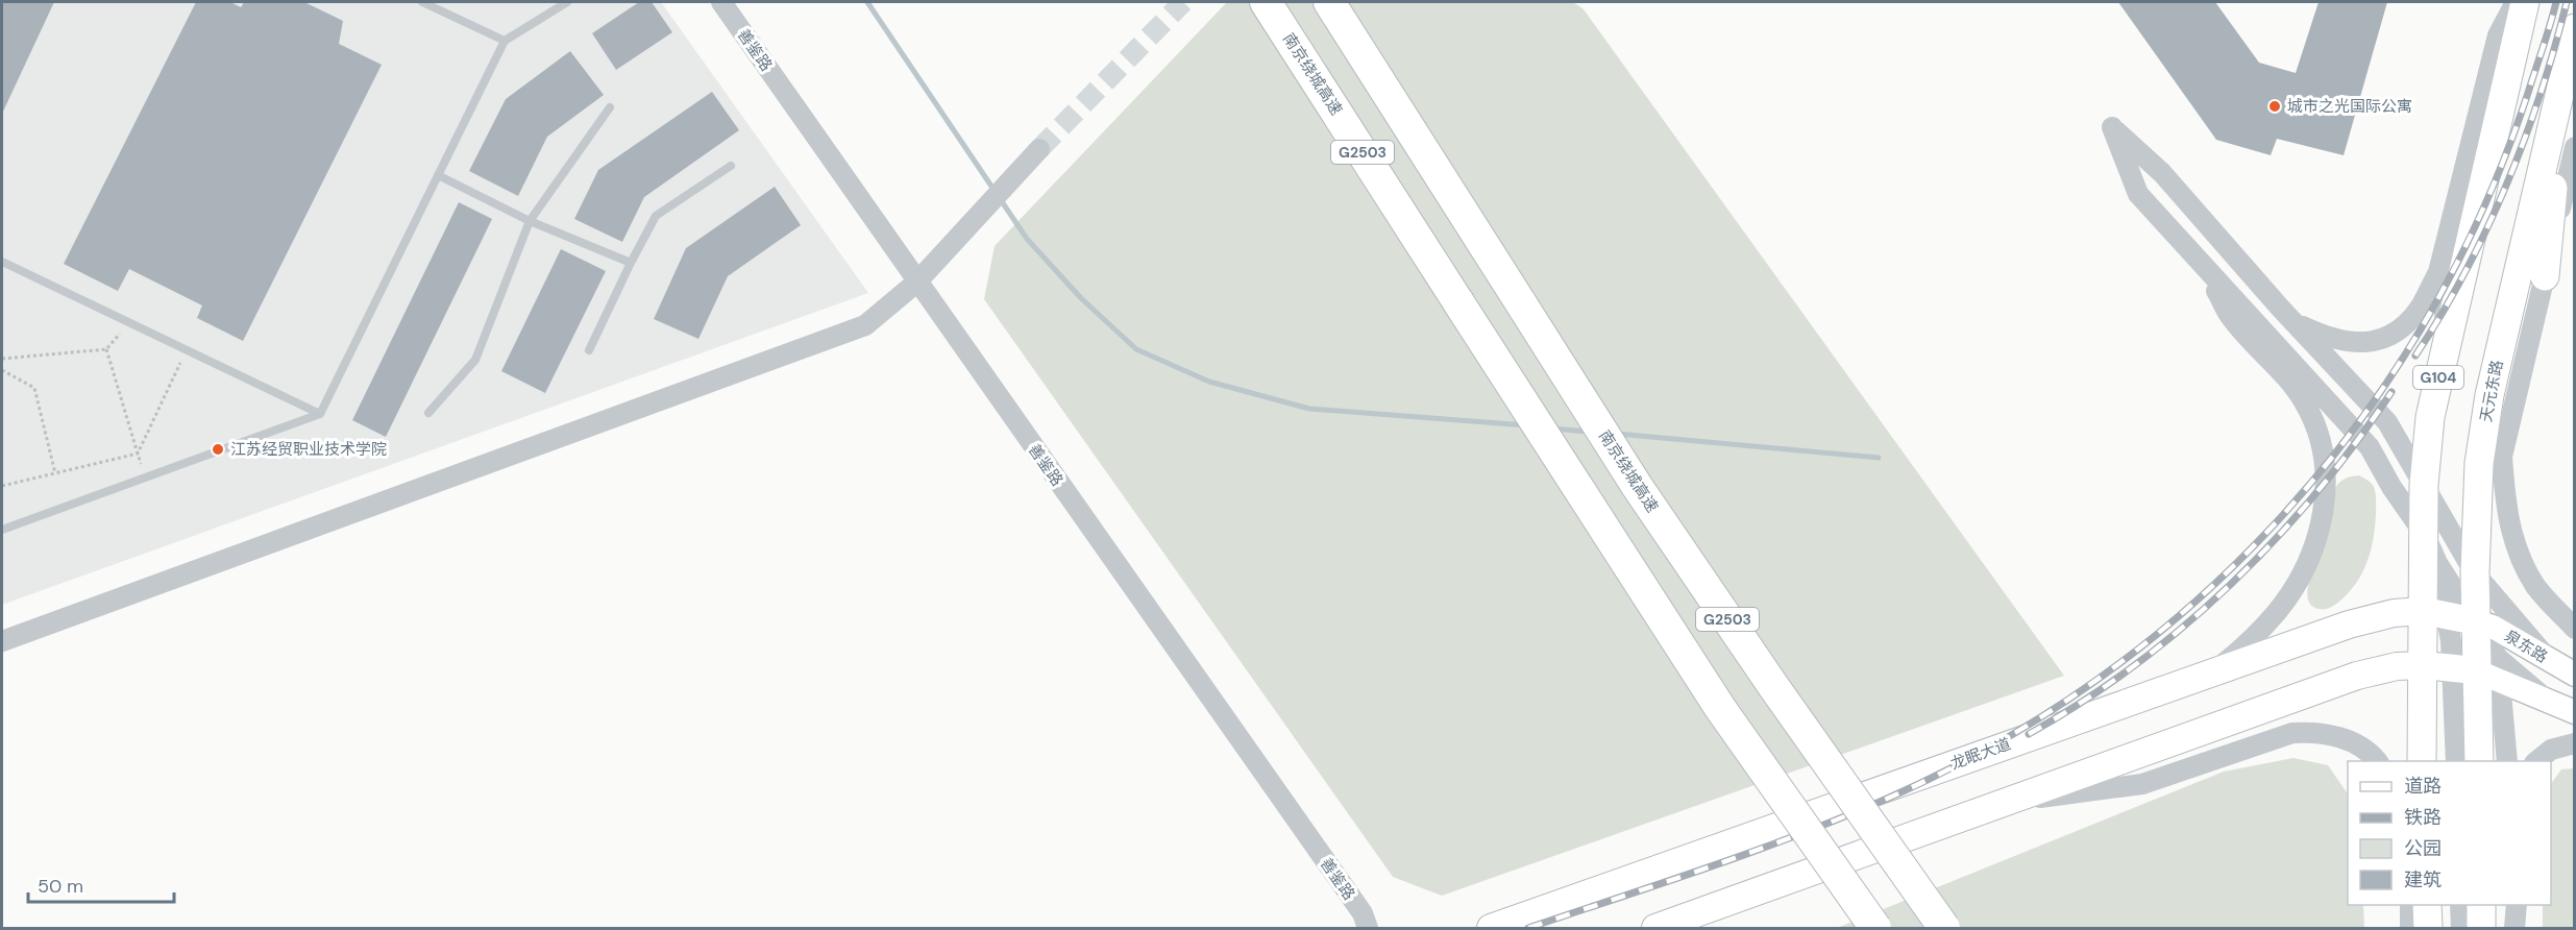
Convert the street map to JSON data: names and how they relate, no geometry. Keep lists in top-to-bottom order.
{
  "streets": {
    "highway": [
      "南京绕城高速",
      "G2503",
      "G104",
      "天元东路"
    ],
    "main road": ["泉东路", "龙眠大道"],
    "street": ["善鉴路"]
  },
  "crossings": [
    ["G104", "龙眠大道"],
    ["天元东路", "泉东路"],
    ["天元东路", "龙眠大道"],
    ["泉东路", "龙眠大道"]
  ],
  "places": ["城市之光国际公寓", "江苏经贸职业技术学院"],
  "legend": [
    "道路",
    "铁路",
    "公园",
    "建筑"
  ],
  "scale_bar": "50 m"
}
